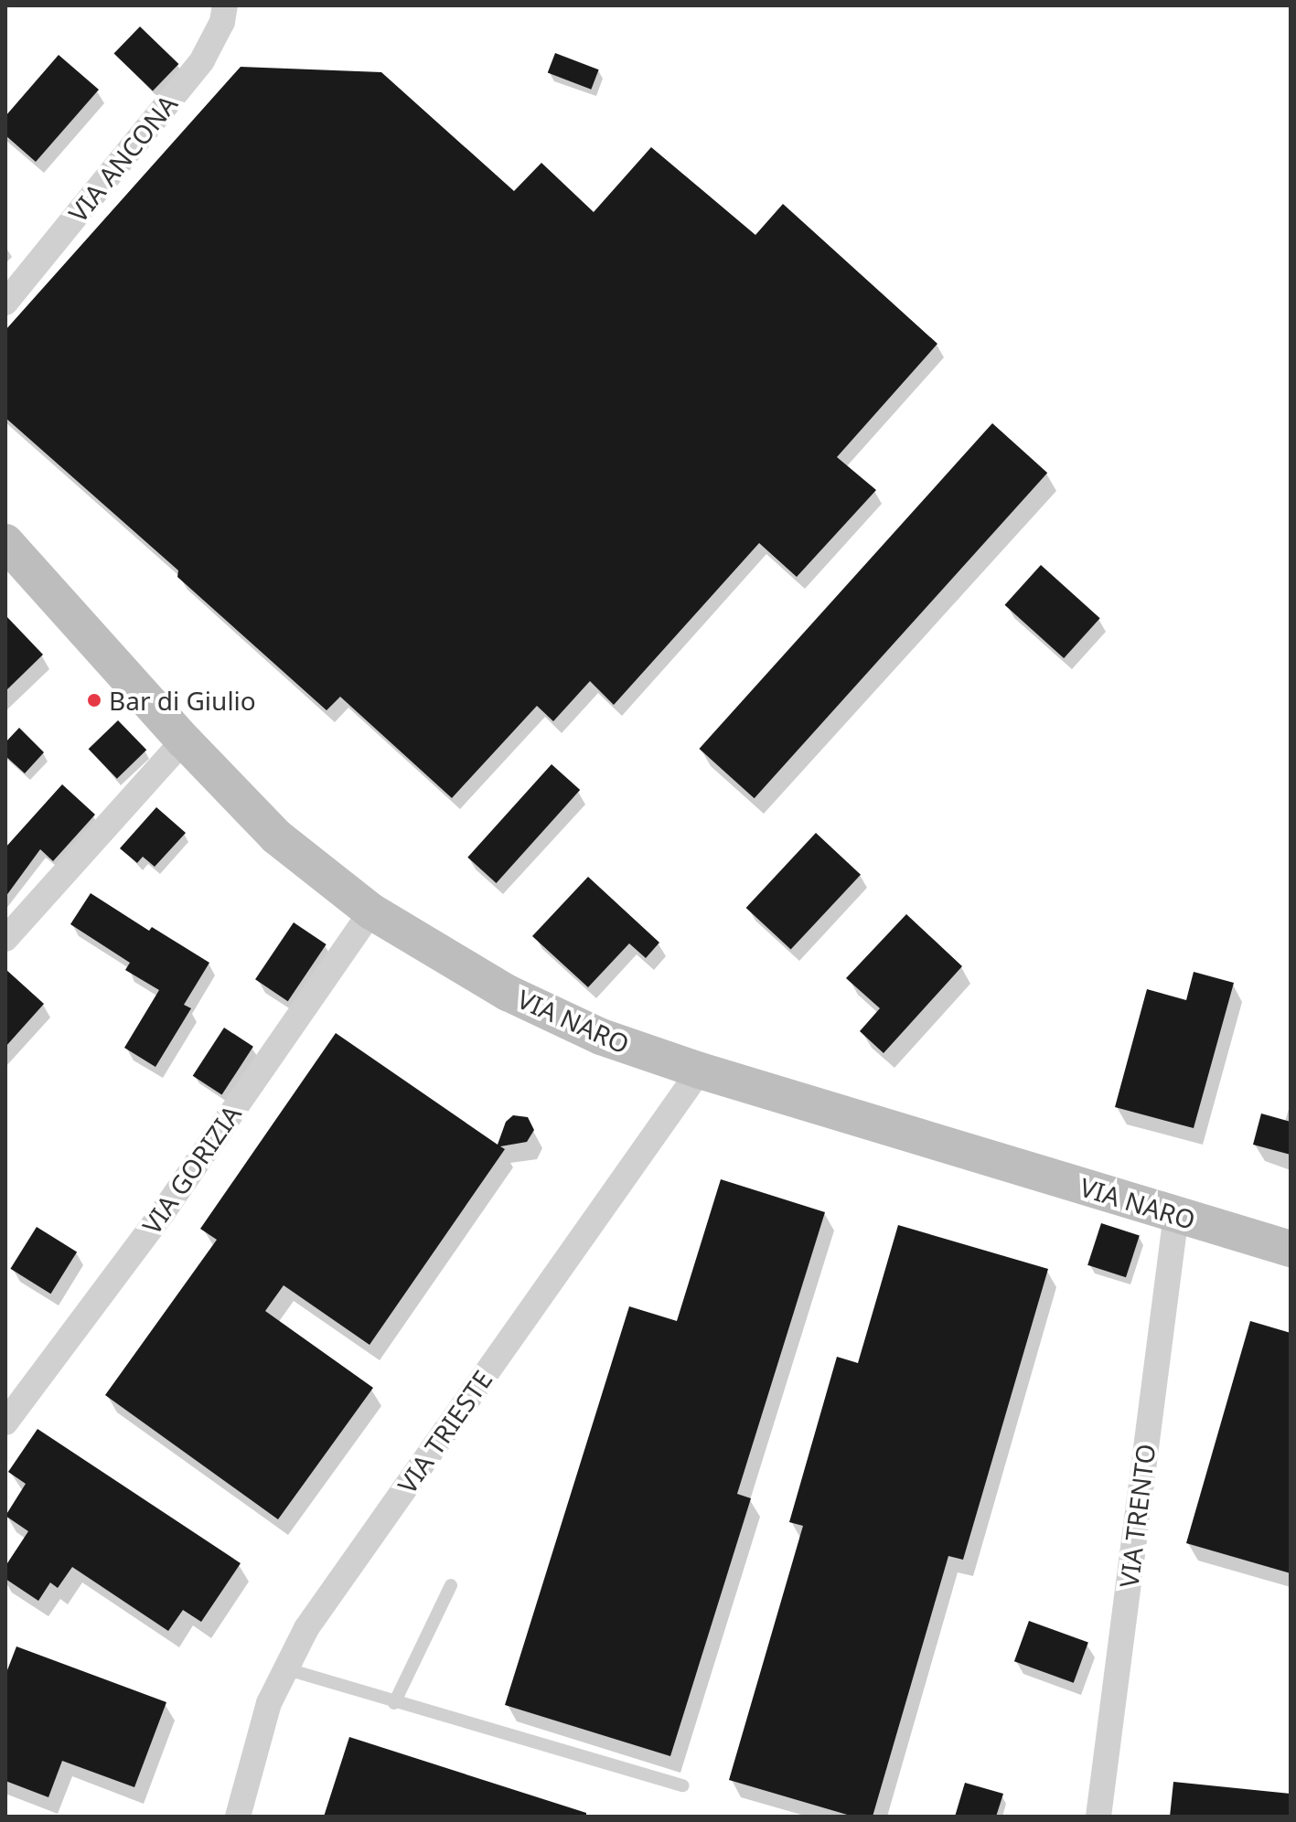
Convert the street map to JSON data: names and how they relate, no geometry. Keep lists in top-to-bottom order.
{
  "streets": {
    "street": [
      "VIA ANCONA",
      "VIA NARO",
      "VIA GORIZIA",
      "VIA TRIESTE",
      "VIA TRENTO"
    ]
  },
  "crossings": [
    ["VIA NARO", "VIA GORIZIA"],
    ["VIA NARO", "VIA TRIESTE"],
    ["VIA NARO", "VIA TRENTO"]
  ],
  "places": ["Bar di Giulio"]
}
